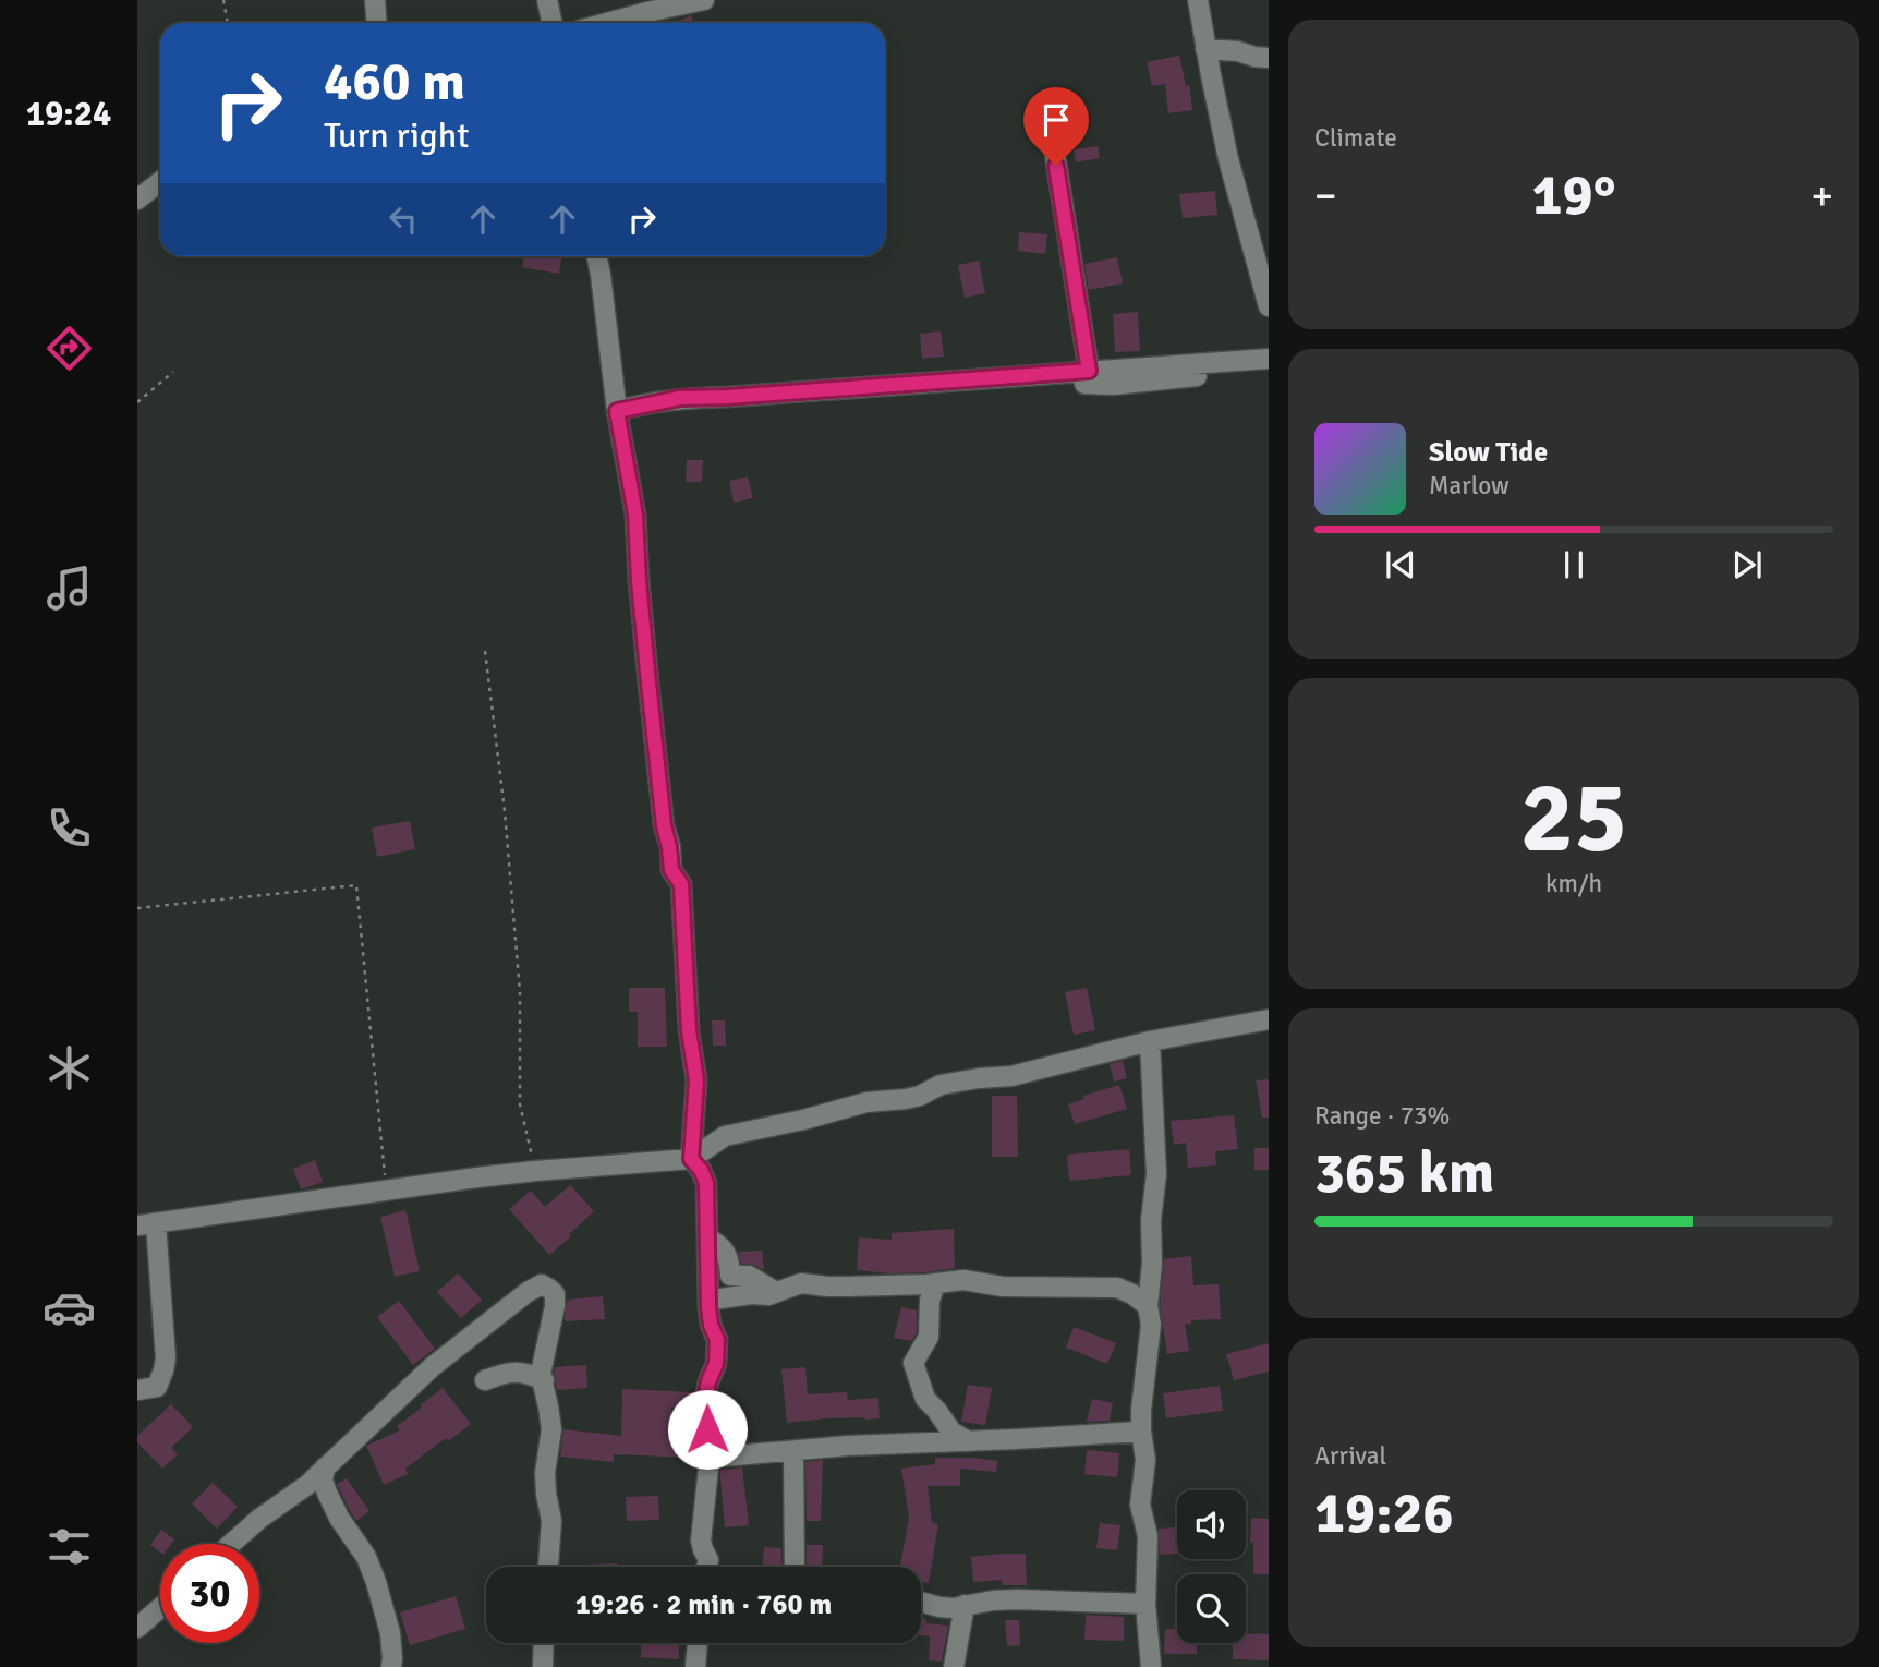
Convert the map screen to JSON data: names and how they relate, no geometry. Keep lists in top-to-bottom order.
{
  "page": {
    "tabs": "19:24",
    "tile": [
      "Climate",
      ["25", "km/h"],
      ["Range · 73%", "365 km"],
      ["Arrival", "19:26"]
    ],
    "turn": ["460 m", "Turn right"],
    "heat": ["−", "19°", "+"],
    "song": ["Slow Tide", "Marlow"],
    "limit": "30",
    "trip": "19:26 · 2 min · 760 m"
  }
}
